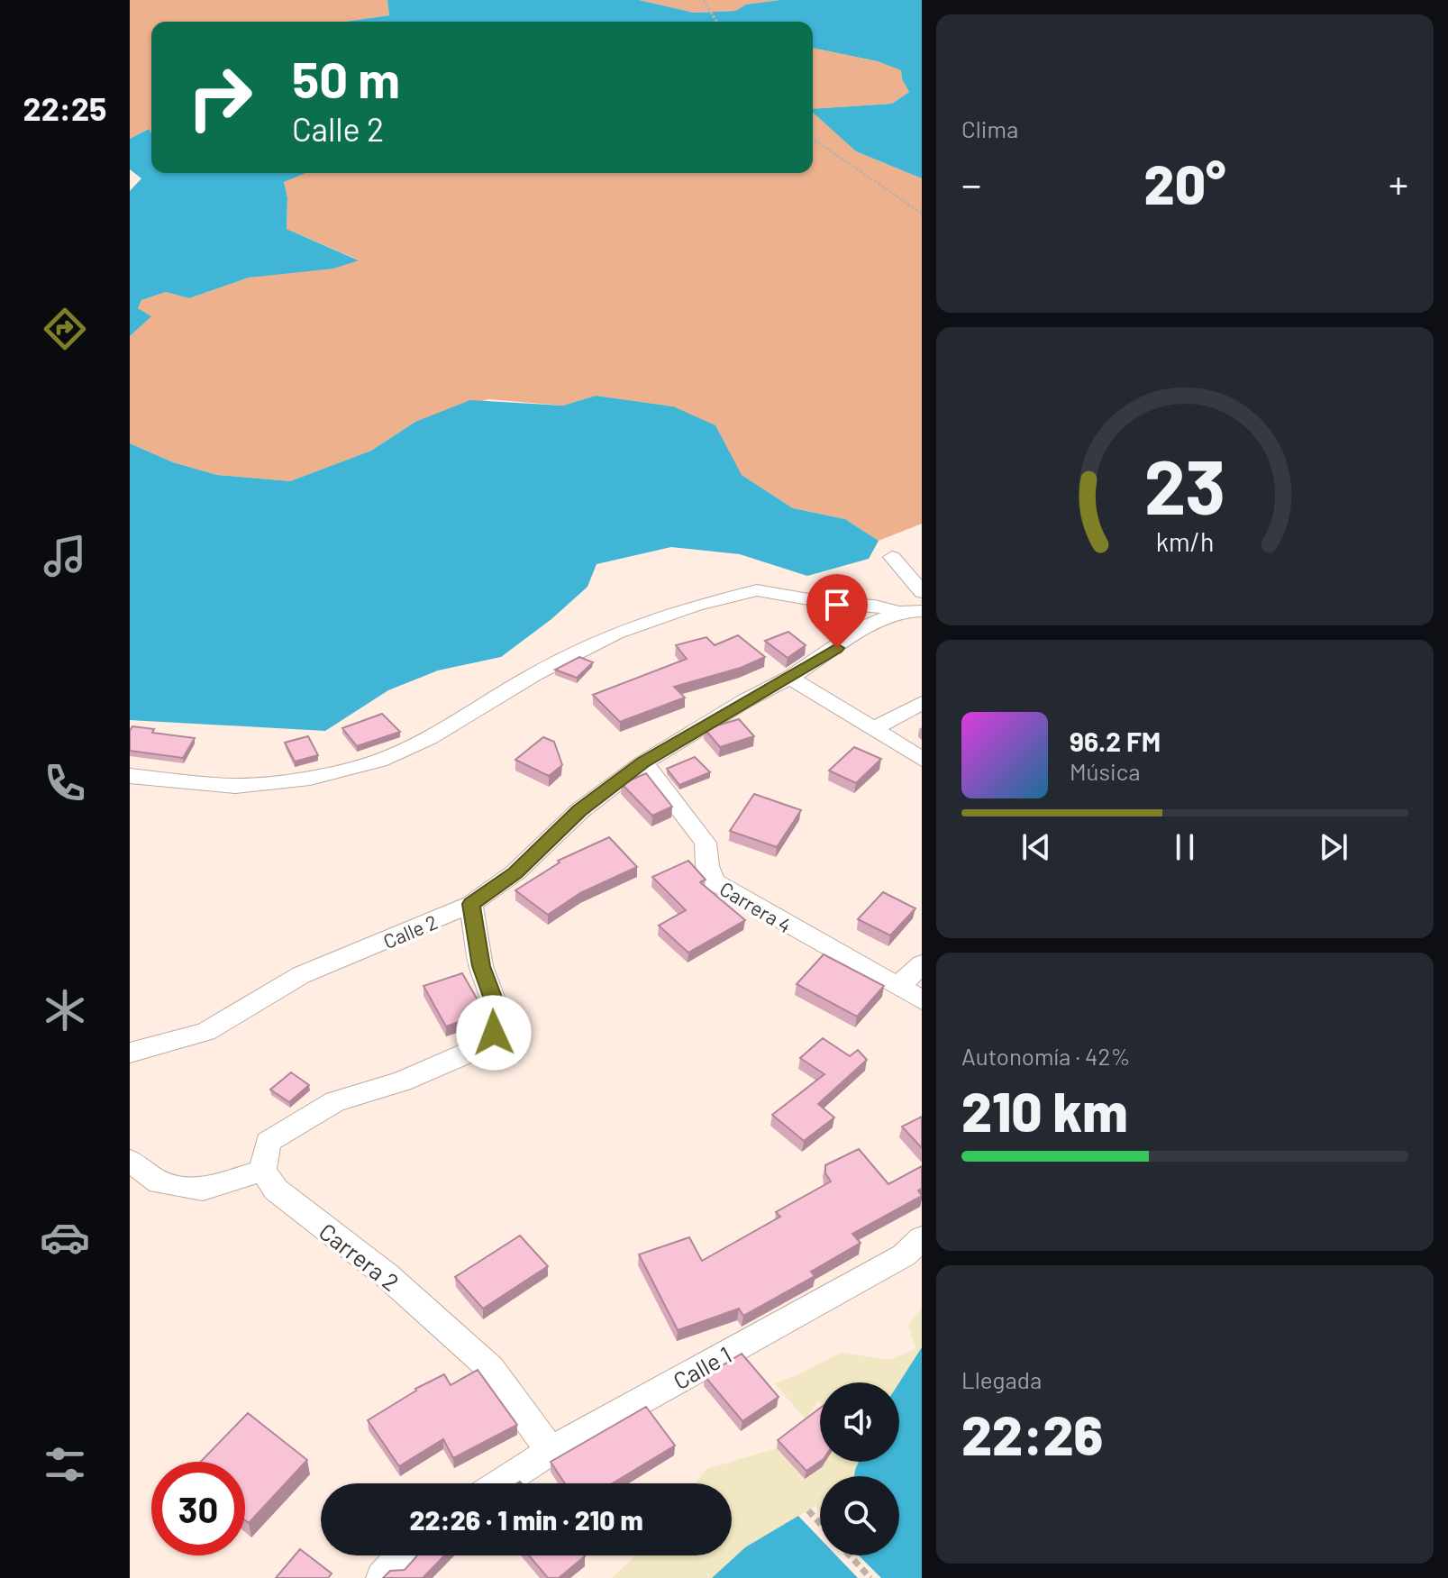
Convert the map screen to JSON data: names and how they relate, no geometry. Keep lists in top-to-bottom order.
{
  "streets": {
    "street": [
      "Carrera 4",
      "Calle 2",
      "Carrera 2",
      "Calle 1"
    ]
  },
  "crossings": [
    ["Carrera 4", "Calle 2"],
    ["Carrera 2", "Calle 1"]
  ],
  "page": {
    "tabs": "22:25",
    "tile": [
      "Clima",
      ["Autonomía · 42%", "210 km"],
      ["Llegada", "22:26"]
    ],
    "turn": ["50 m", "Calle 2"],
    "heat": ["−", "20°", "+"],
    "song": ["96.2 FM", "Música"],
    "limit": "30",
    "trip": "22:26 · 1 min · 210 m",
    "gauge": ["23", "km/h"]
  }
}
